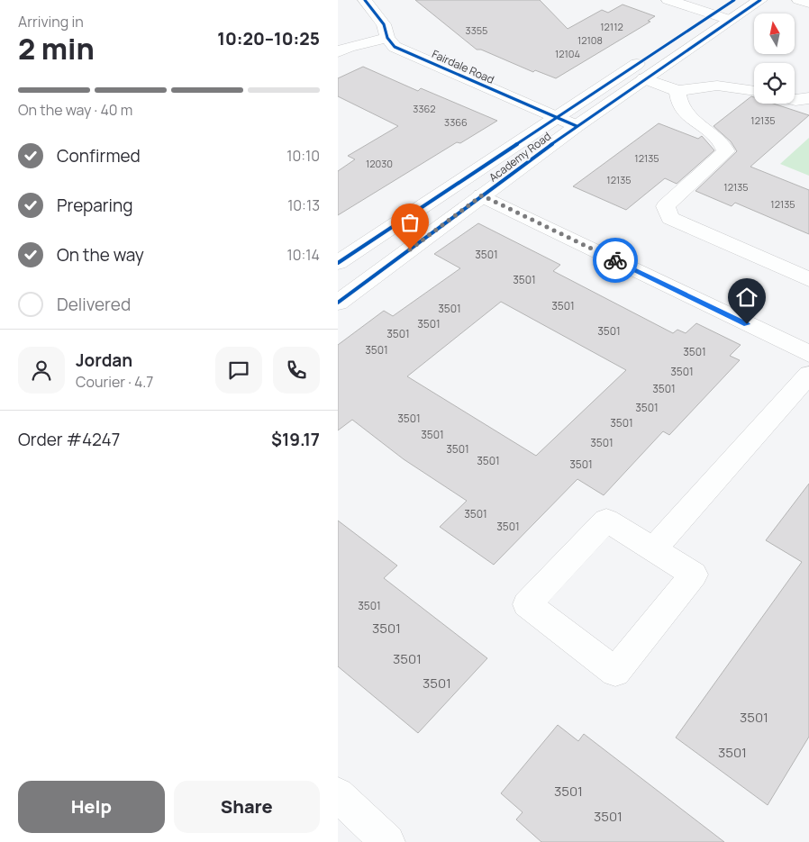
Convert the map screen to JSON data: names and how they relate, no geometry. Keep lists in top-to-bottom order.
{
  "streets": {
    "main road": ["Fairdale Road", "Academy Road"]
  },
  "crossings": [
    ["Fairdale Road", "Academy Road"]
  ],
  "house_numbers": [
    "12112",
    "3355",
    "12108",
    "12104",
    "3362",
    "12135",
    "3366",
    "12135",
    "12030",
    "12135",
    "12135",
    "12135",
    "3501",
    "3501",
    "3501",
    "3501",
    "3501",
    "3501",
    "3501",
    "3501",
    "3501",
    "3501",
    "3501",
    "3501",
    "3501",
    "3501",
    "3501",
    "3501",
    "3501",
    "3501",
    "3501",
    "3501",
    "3501",
    "3501",
    "3501",
    "3501",
    "3501",
    "3501",
    "3501",
    "3501",
    "3501"
  ],
  "north": "top",
  "page": {
    "heading": ["2 min", "Arriving in", "10:20–10:25"],
    "panel": [
      "Jordan",
      "Courier · 4.7",
      "Order #4247",
      "$19.17"
    ],
    "bar": "On the way · 40 m",
    "list": [
      ["Confirmed", "10:10"],
      ["Preparing", "10:13"],
      ["On the way", "10:14"],
      "Delivered"
    ],
    "buttons": ["Help", "Share"]
  }
}
